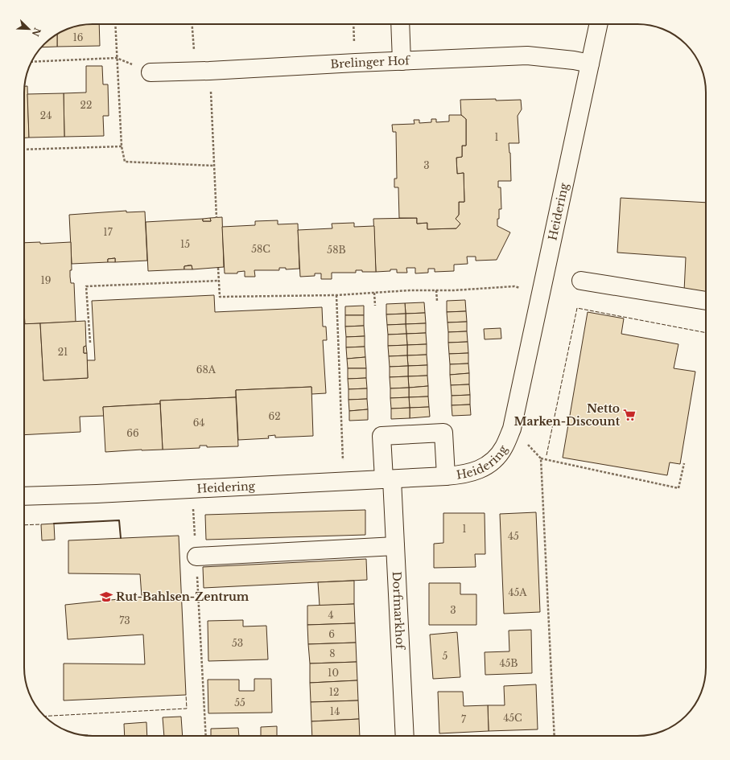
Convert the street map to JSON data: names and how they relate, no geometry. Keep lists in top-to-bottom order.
{
  "streets": {
    "street": ["Brelinger Hof", "Heidering", "Dorfmarkhof"]
  },
  "crossings": [
    ["Brelinger Hof", "Heidering"],
    ["Heidering", "Dorfmarkhof"]
  ],
  "places": {
    "supermarket": ["Netto Marken-Discount"],
    "school or university": ["Rut-Bahlsen-Zentrum"]
  },
  "house_numbers": [
    "16",
    "22",
    "24",
    "1",
    "3",
    "17",
    "15",
    "58C",
    "58B",
    "19",
    "21",
    "68A",
    "62",
    "64",
    "66",
    "1",
    "45",
    "45A",
    "3",
    "4",
    "73",
    "6",
    "53",
    "8",
    "5",
    "45B",
    "10",
    "12",
    "55",
    "14",
    "45C",
    "7"
  ],
  "north": "bottom right"
}
